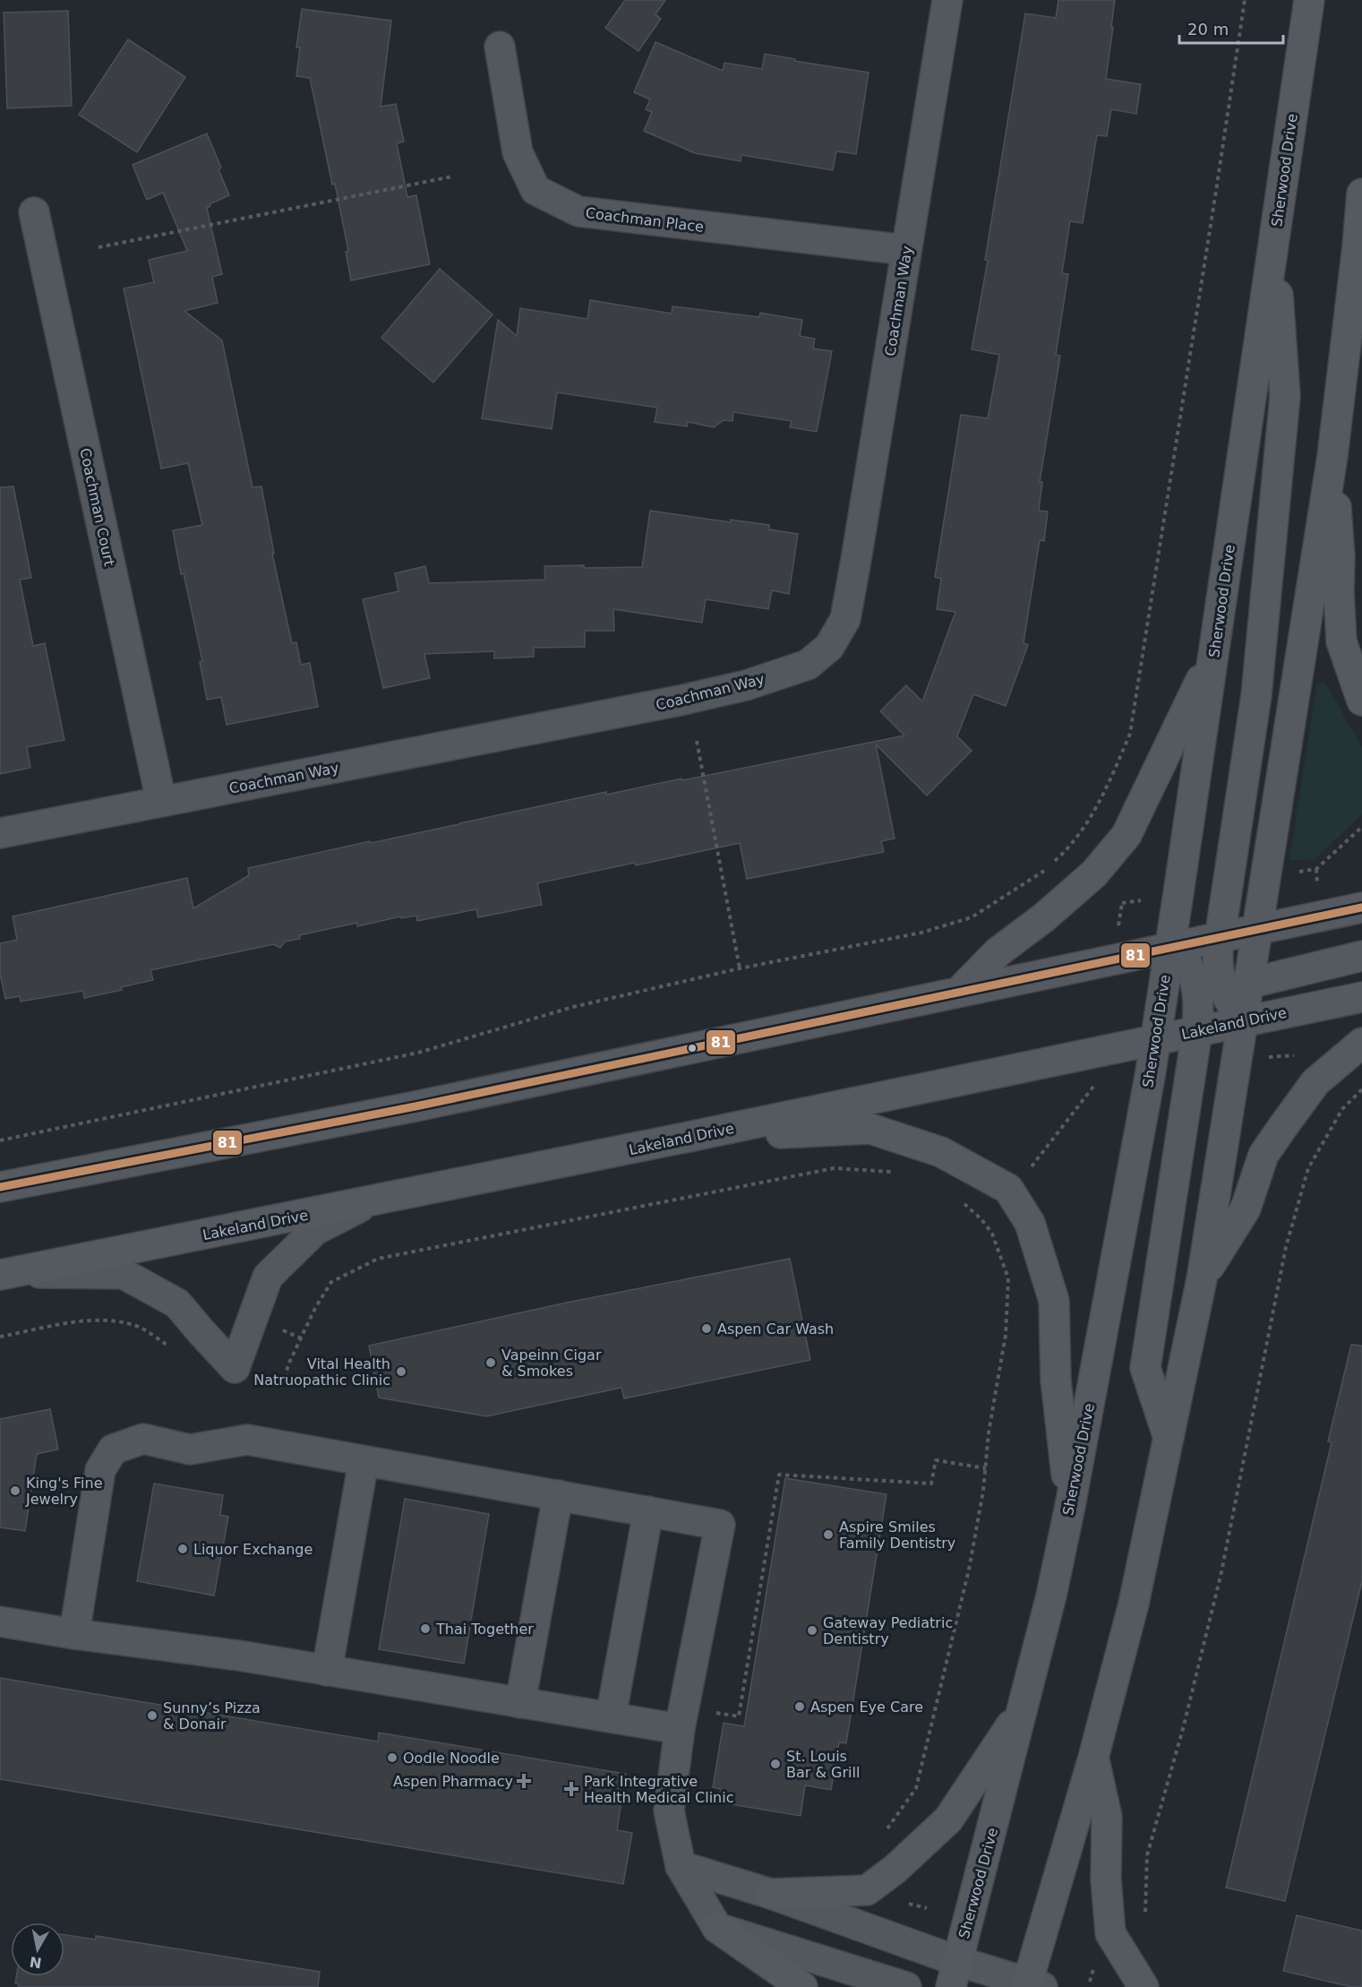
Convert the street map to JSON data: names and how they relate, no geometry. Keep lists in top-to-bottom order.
{
  "streets": {
    "main road": ["Sherwood Drive", "Lakeland Drive"],
    "street": ["Coachman Place", "Coachman Way", "Coachman Court"]
  },
  "crossings": [
    ["Sherwood Drive", "Lakeland Drive"],
    ["Coachman Place", "Coachman Way"],
    ["Coachman Way", "Coachman Court"]
  ],
  "places": {
    "other": [
      "Aspen Car Wash",
      "Vapeinn Cigar & Smokes",
      "Vital Health Natruopathic Clinic",
      "King's Fine Jewelry",
      "Aspire Smiles Family Dentistry",
      "Liquor Exchange",
      "Thai Together",
      "Gateway Pediatric Dentistry",
      "Aspen Eye Care",
      "Sunny’s Pizza & Donair",
      "Oodle Noodle",
      "St. Louis Bar & Grill"
    ],
    "health": ["Aspen Pharmacy", "Park Integrative Health Medical Clinic"]
  },
  "lines": ["transit line 81"],
  "scale_bar": "20 m",
  "north": "bottom"
}
